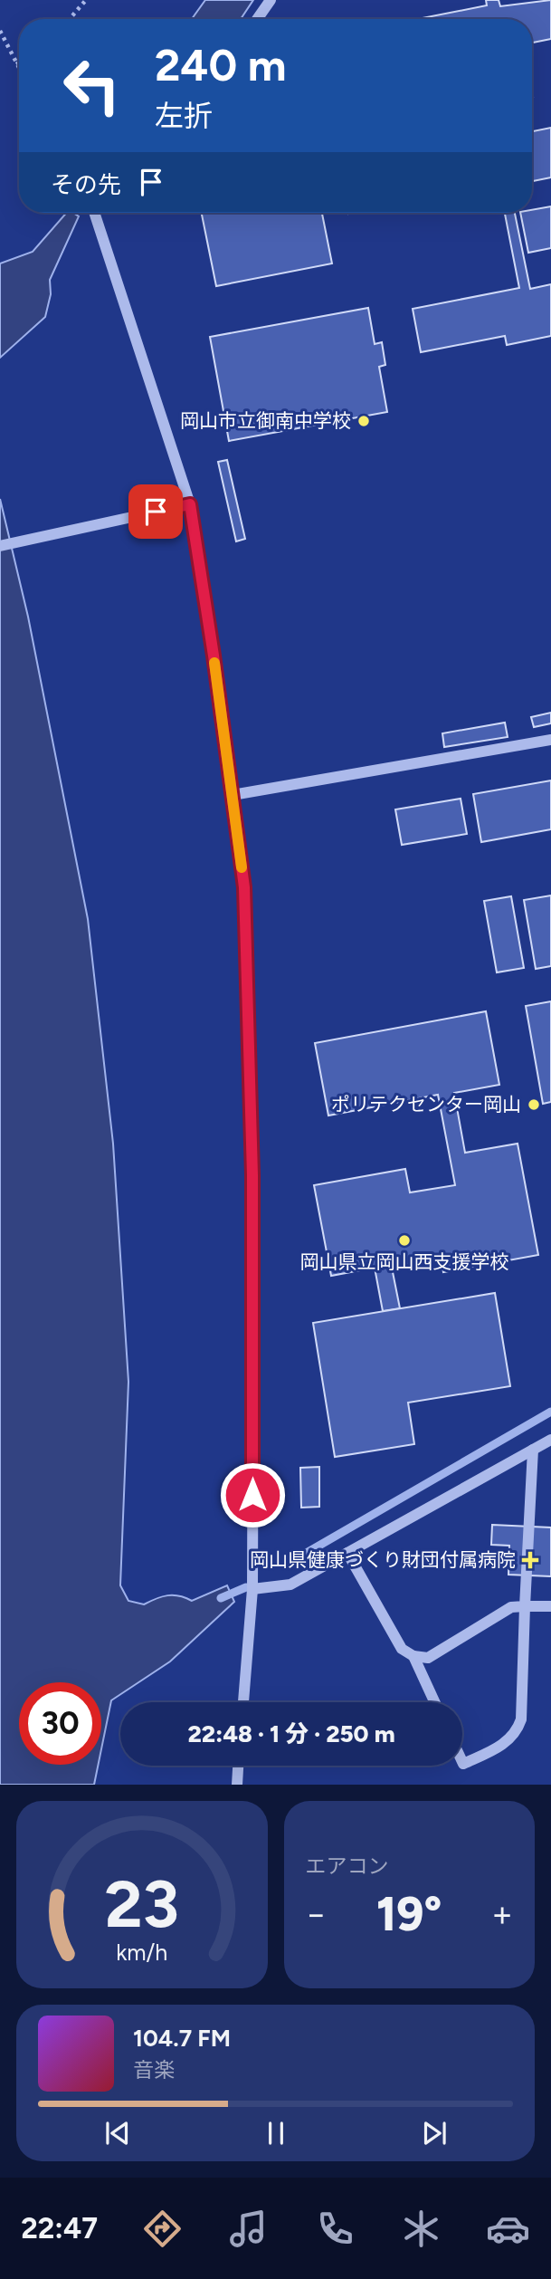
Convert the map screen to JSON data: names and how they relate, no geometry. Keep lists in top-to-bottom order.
{
  "places": {
    "other": ["岡山市立御南中学校", "ポリテクセンター岡山", "岡山県立岡山西支援学校"],
    "health": ["岡山県健康づくり財団付属病院"]
  },
  "page": {
    "turn": ["240 m", "左折"],
    "then": "その先",
    "limit": "30",
    "trip": "22:48 · 1 分 · 250 m",
    "tile": "エアコン",
    "heat": ["−", "19°", "+"],
    "song": ["104.7 FM", "音楽"],
    "tabs": "22:47",
    "gauge": ["23", "km/h"]
  }
}
